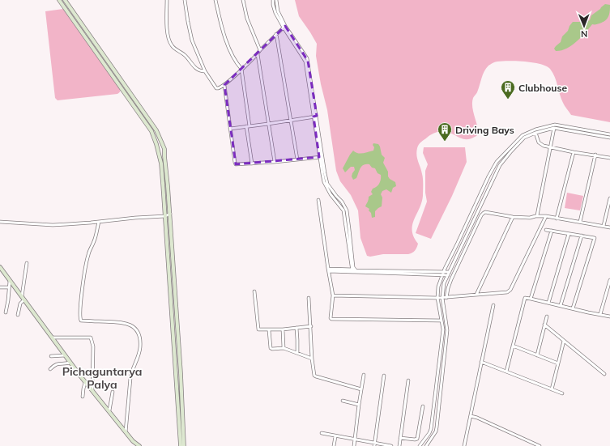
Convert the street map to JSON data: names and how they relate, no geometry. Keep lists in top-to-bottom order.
{
  "districts": ["Pichaguntarya Palya"],
  "places": {
    "building": ["Clubhouse", "Driving Bays"]
  },
  "north": "bottom"
}
